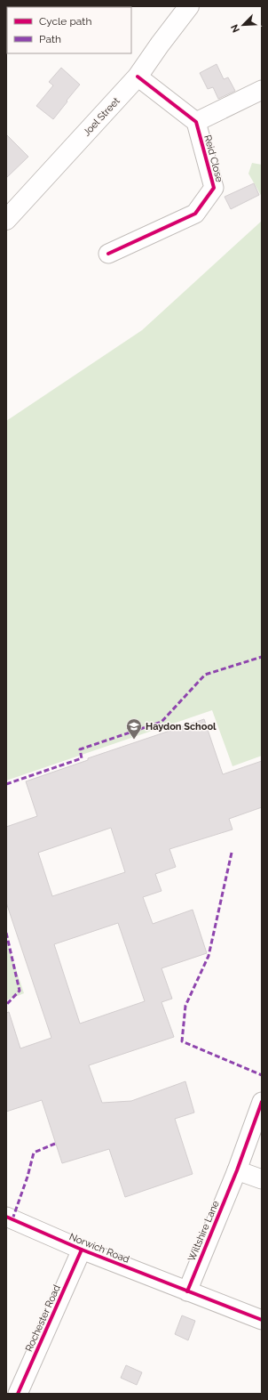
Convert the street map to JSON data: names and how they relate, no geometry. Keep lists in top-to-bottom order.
{
  "streets": {
    "main road": ["Joel Street"],
    "street": [
      "Reid Close",
      "Wiltshire Lane",
      "Norwich Road",
      "Rochester Road"
    ]
  },
  "crossings": [
    ["Wiltshire Lane", "Norwich Road"],
    ["Norwich Road", "Rochester Road"]
  ],
  "places": {
    "school or university": ["Haydon School"]
  },
  "legend": ["Cycle path", "Path"],
  "north": "bottom left"
}
